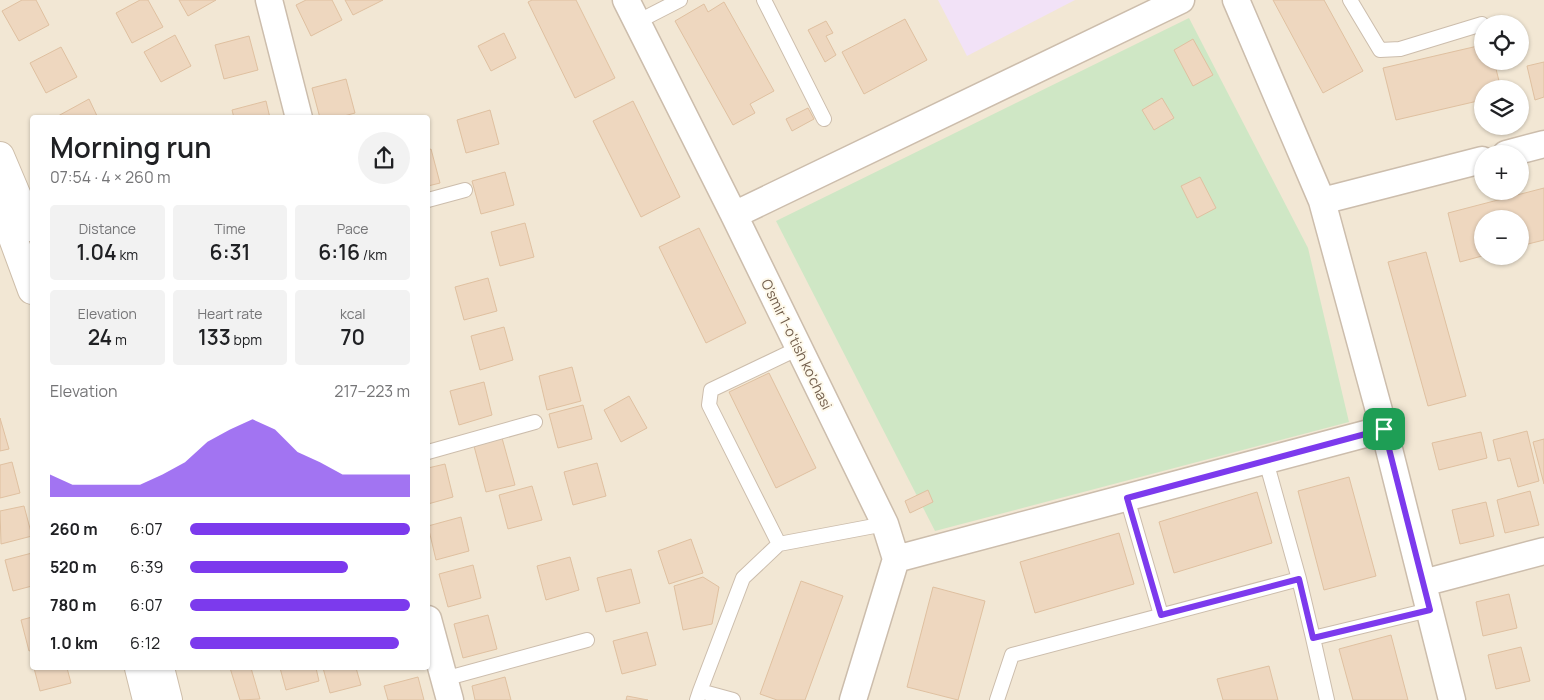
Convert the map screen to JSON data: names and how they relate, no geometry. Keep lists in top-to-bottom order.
{
  "streets": {
    "street": ["O'smir 1-o'tish ko'chasi"]
  },
  "page": {
    "map_buttons": ["+", "−"],
    "heading": ["Morning run", "07:54 · 4 × 260 m"],
    "stats": [
      ["Distance", "1.04 km"],
      ["Time", "6:31"],
      ["Pace", "6:16 /km"],
      ["Elevation", "24 m"],
      ["Heart rate", "133 bpm"],
      ["kcal", "70"]
    ],
    "chart": ["Elevation", "217–223 m"],
    "list": [
      {
        "name": "260 m",
        "note": "6:07"
      },
      {
        "name": "520 m",
        "note": "6:39"
      },
      {
        "name": "780 m",
        "note": "6:07"
      },
      {
        "name": "1.0 km",
        "note": "6:12"
      }
    ]
  }
}
